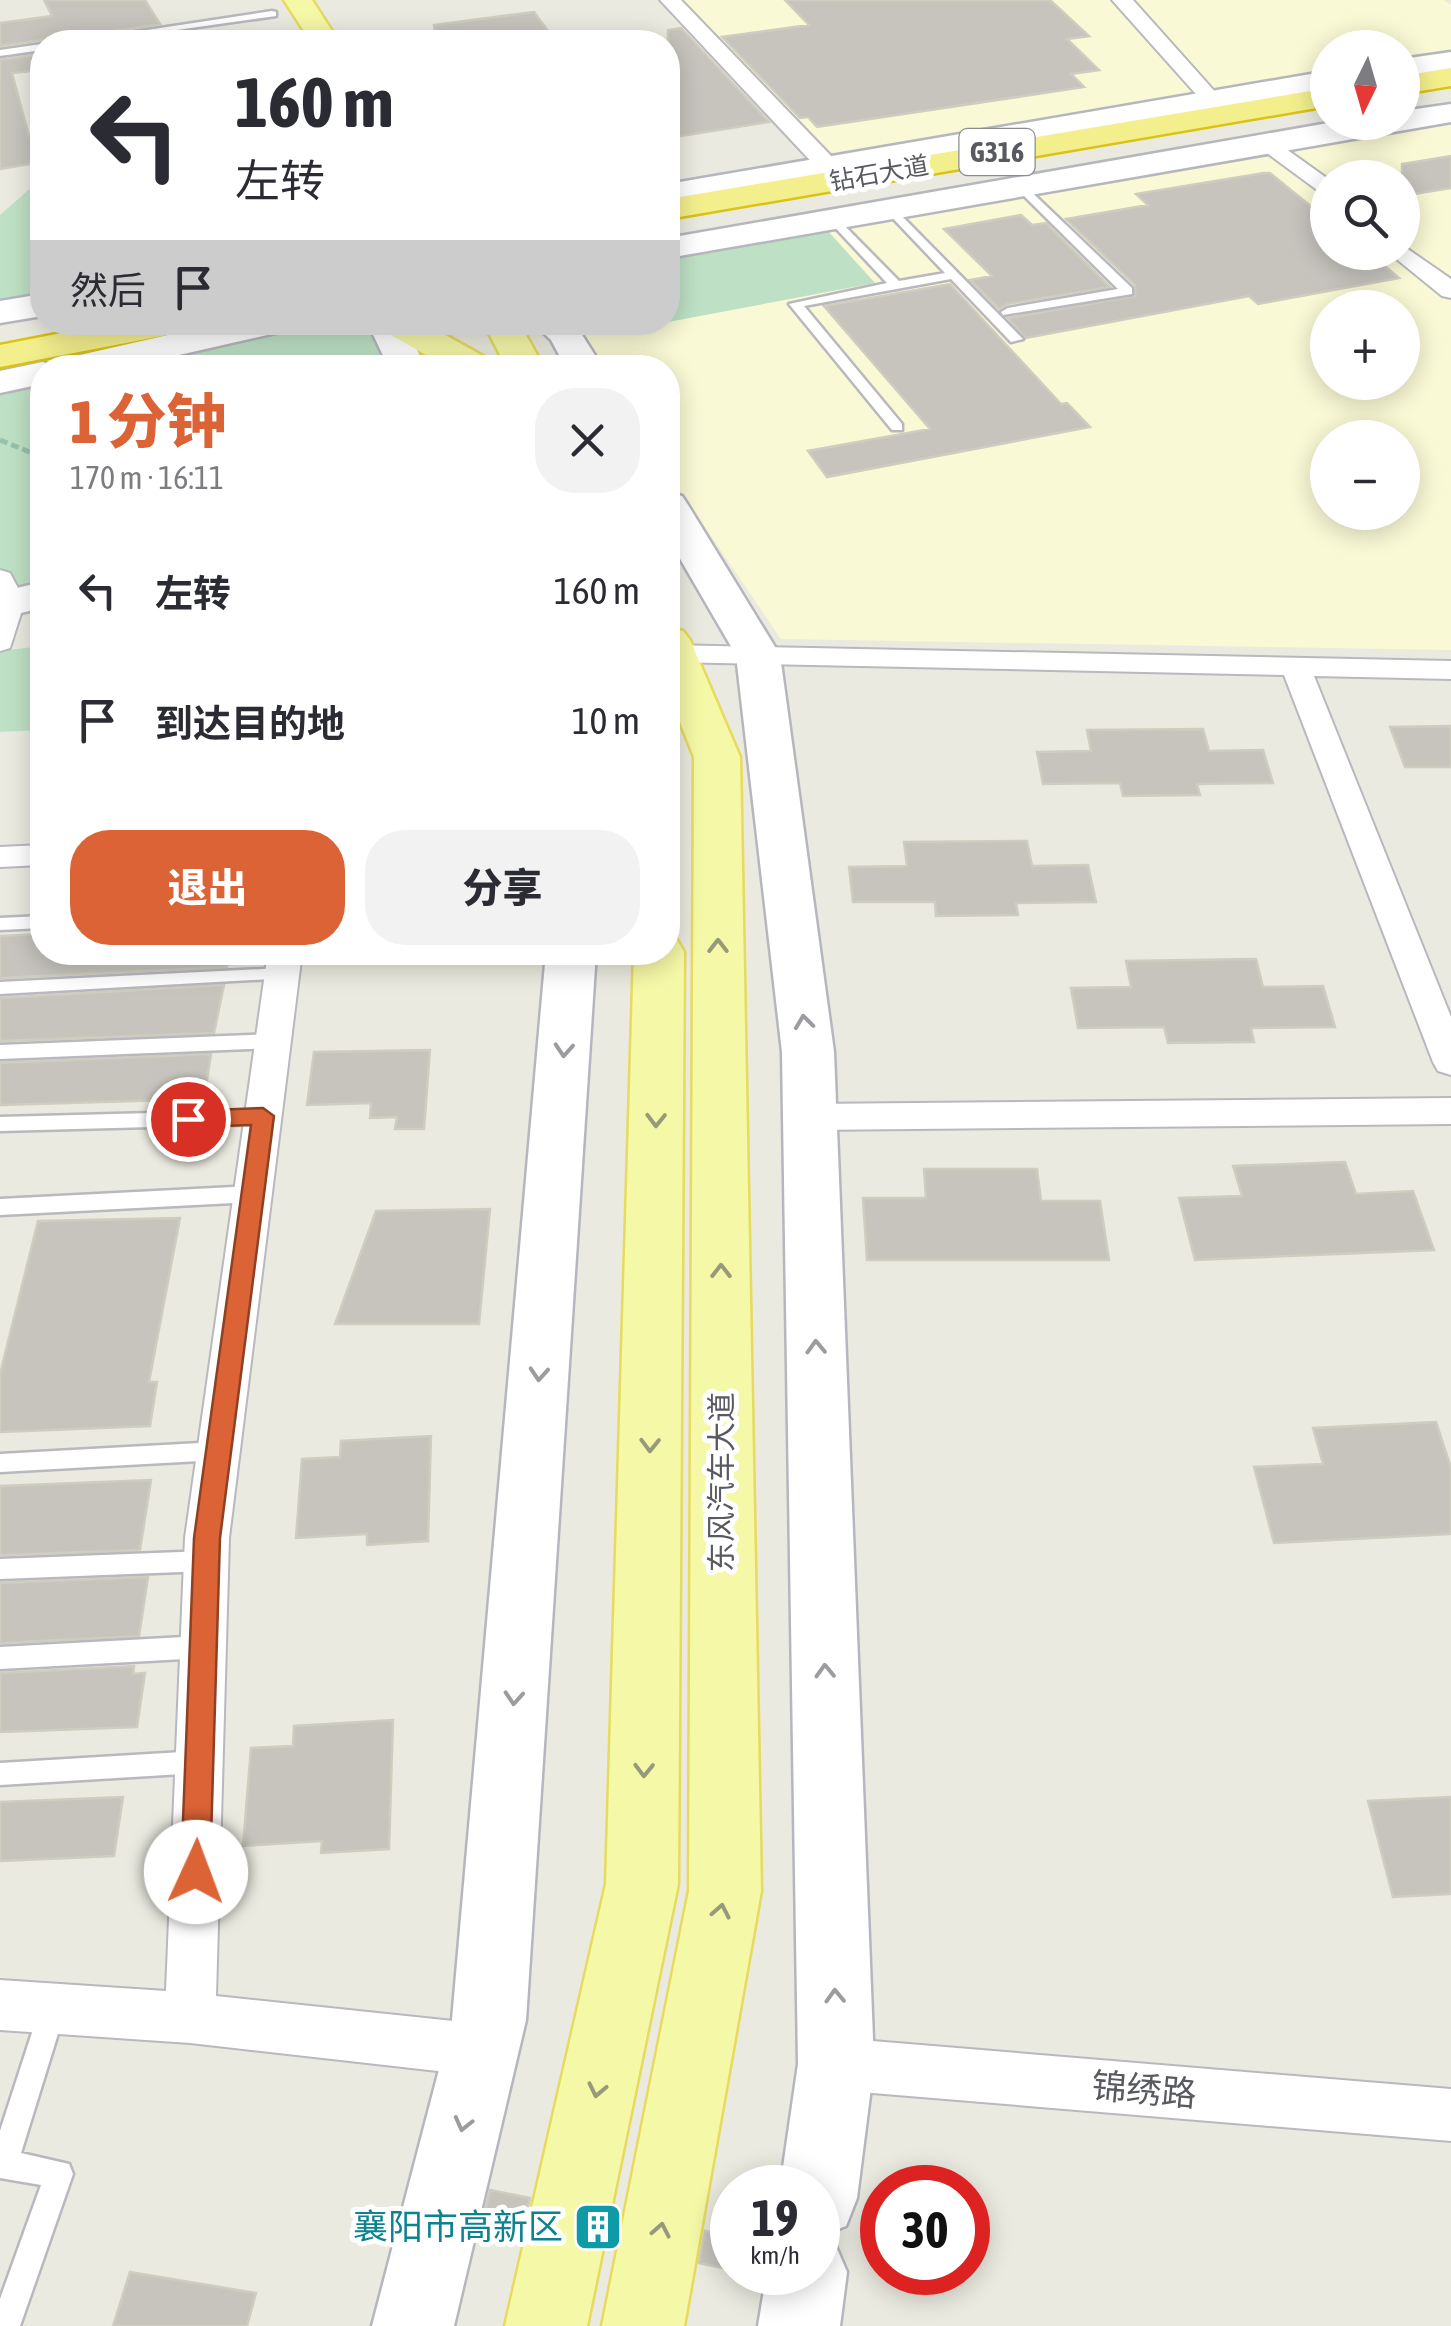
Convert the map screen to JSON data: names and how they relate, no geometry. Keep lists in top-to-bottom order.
{
  "streets": {
    "highway": ["G316", "钻石大道"],
    "main road": ["东风汽车大道"],
    "street": ["锦绣路"]
  },
  "places": {
    "building": ["襄阳市高新区"]
  },
  "north": "bottom",
  "page": {
    "map_buttons": ["+", "−"],
    "turn": ["160 m", "左转"],
    "then": "然后",
    "heading": ["1 分钟", "170 m · 16:11"],
    "list": [
      {
        "name": "左转",
        "value": "160 m"
      },
      {
        "name": "到达目的地",
        "value": "10 m"
      }
    ],
    "buttons": ["退出", "分享"],
    "speed": "19 km/h",
    "limit": "30"
  }
}
